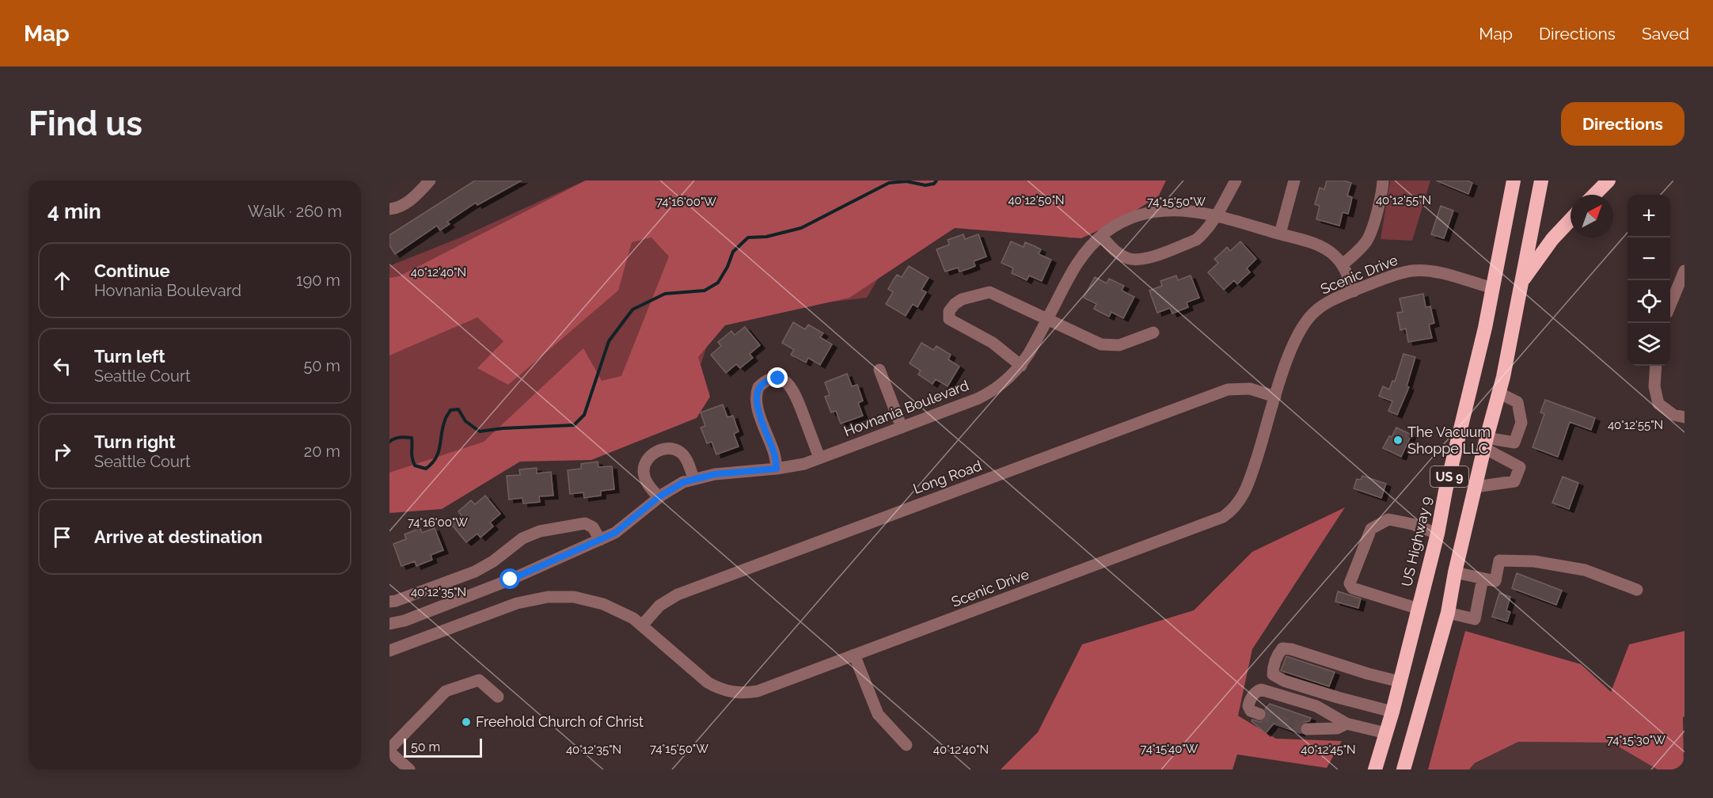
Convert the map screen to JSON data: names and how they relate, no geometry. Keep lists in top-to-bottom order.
{
  "streets": {
    "highway": ["US 9", "US Highway 9"],
    "street": ["Scenic Drive", "Hovnania Boulevard", "Long Road"]
  },
  "crossings": [
    ["Scenic Drive", "Hovnania Boulevard"],
    ["Scenic Drive", "Long Road"],
    ["Scenic Drive", "US Highway 9"]
  ],
  "places": ["The Vacuum Shoppe LLC", "Freehold Church of Christ"],
  "scale_bar": "50 m",
  "north": "top right",
  "page": {
    "header": "Map",
    "nav": ["Map", "Directions", "Saved"],
    "buttons": "Directions",
    "title": "Find us",
    "heading": ["4 min", "Walk · 260 m"],
    "map_buttons": ["+", "−"],
    "list": [
      ["Continue", "Hovnania Boulevard", "190 m"],
      ["Turn left", "Seattle Court", "50 m"],
      ["Turn right", "Seattle Court", "20 m"],
      "Arrive at destination"
    ],
    "scale": "50 m"
  },
  "coordinates": [
    "40°12'50\"N",
    "40°12'55\"N",
    "74°16'00\"W",
    "74°15'50\"W",
    "40°12'40\"N",
    "40°12'35\"N",
    "74°15'30\"W",
    "74°15'40\"W",
    "40°12'45\"N"
  ]
}
